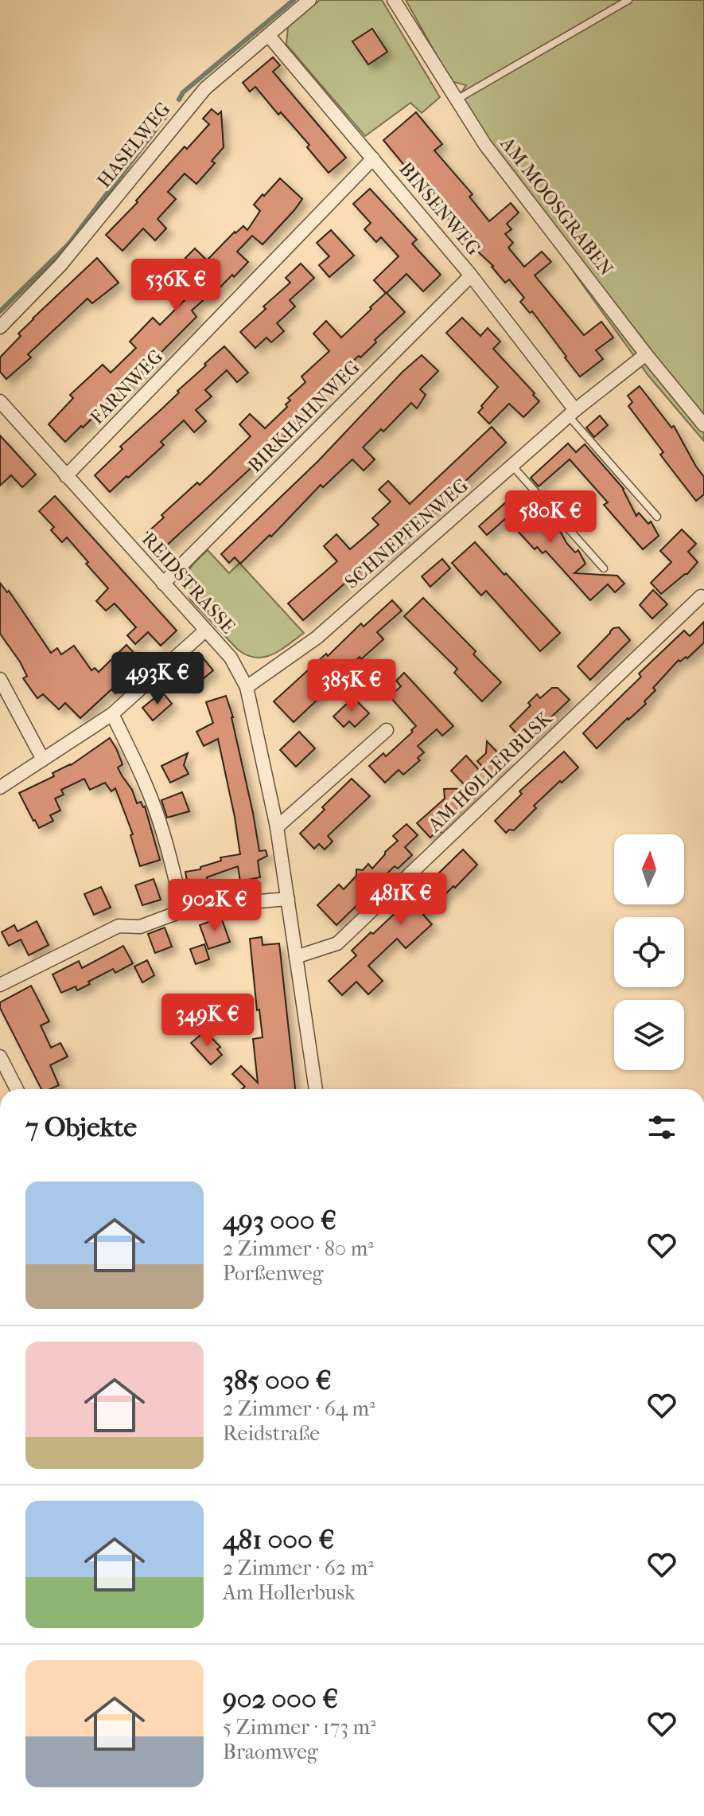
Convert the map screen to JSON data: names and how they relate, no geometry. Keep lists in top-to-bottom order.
{
  "streets": {
    "street": [
      "HASELWEG",
      "AM MOOSGRABEN",
      "BINSENWEG",
      "FARNWEG",
      "BIRKHAHNWEG",
      "SCHNEPFENWEG",
      "REIDSTRASSE",
      "AM HOLLERBUSK"
    ]
  },
  "crossings": [
    ["HASELWEG", "BINSENWEG"],
    ["AM MOOSGRABEN", "SCHNEPFENWEG"],
    ["BINSENWEG", "FARNWEG"],
    ["BINSENWEG", "BIRKHAHNWEG"],
    ["BINSENWEG", "SCHNEPFENWEG"],
    ["FARNWEG", "REIDSTRASSE"],
    ["BIRKHAHNWEG", "REIDSTRASSE"],
    ["SCHNEPFENWEG", "REIDSTRASSE"],
    ["REIDSTRASSE", "AM HOLLERBUSK"]
  ],
  "north": "top",
  "page": {
    "price": [
      "536K €",
      "580K €",
      "493K €",
      "385K €",
      "481K €",
      "902K €",
      "349K €"
    ],
    "heading": "7 Objekte",
    "list": [
      {
        "name": "493 000 €",
        "note": "2 Zimmer · 80 m² · Porßenweg"
      },
      {
        "name": "385 000 €",
        "note": "2 Zimmer · 64 m² · Reidstraße"
      },
      {
        "name": "481 000 €",
        "note": "2 Zimmer · 62 m² · Am Hollerbusk"
      },
      {
        "name": "902 000 €",
        "note": "5 Zimmer · 173 m² · Braomweg"
      }
    ]
  }
}
